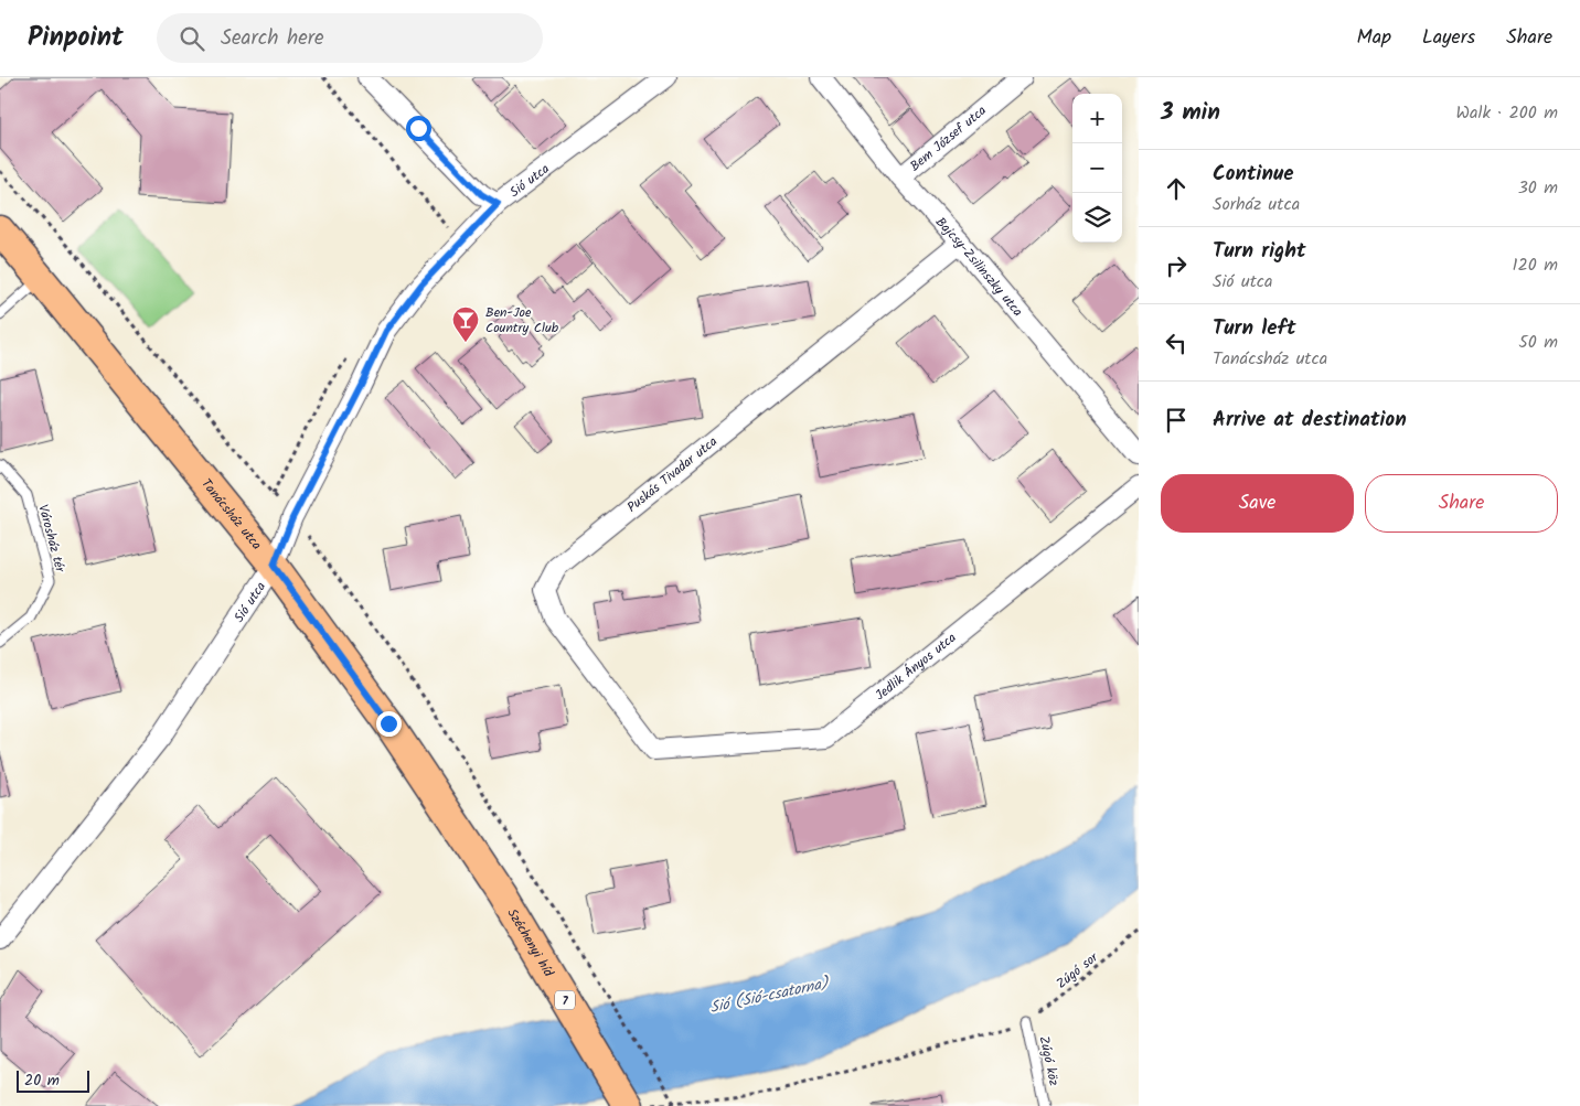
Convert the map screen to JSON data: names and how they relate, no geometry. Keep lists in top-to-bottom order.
{
  "streets": {
    "main road": ["Tanácsház utca", "Széchenyi híd", "7"],
    "street": [
      "Bem József utca",
      "Sió utca",
      "Bajcsy-Zsilinszky utca",
      "Puskás Tivadar utca",
      "Jedlik Ányos utca"
    ],
    "lane": ["Városház tér", "Zúgó köz"],
    "path": ["Zúgó sor"]
  },
  "crossings": [
    ["Bem József utca", "Bajcsy-Zsilinszky utca"],
    ["Sió utca", "Tanácsház utca"],
    ["Bajcsy-Zsilinszky utca", "Puskás Tivadar utca"],
    ["Puskás Tivadar utca", "Jedlik Ányos utca"],
    ["Tanácsház utca", "Széchenyi híd"],
    ["Zúgó sor", "Zúgó köz"]
  ],
  "water": ["Sió (Sió-csatorna)"],
  "places": {
    "bar": ["Ben-Joe Country Club"]
  },
  "scale_bar": "20 m",
  "page": {
    "header": "Pinpoint",
    "search": "Search here",
    "nav": ["Map", "Layers", "Share"],
    "heading": ["3 min", "Walk · 200 m"],
    "map_buttons": ["+", "−"],
    "list": [
      ["Continue", "Sorház utca", "30 m"],
      ["Turn right", "Sió utca", "120 m"],
      ["Turn left", "Tanácsház utca", "50 m"],
      "Arrive at destination"
    ],
    "buttons": ["Save", "Share"],
    "scale": "20 m"
  }
}
